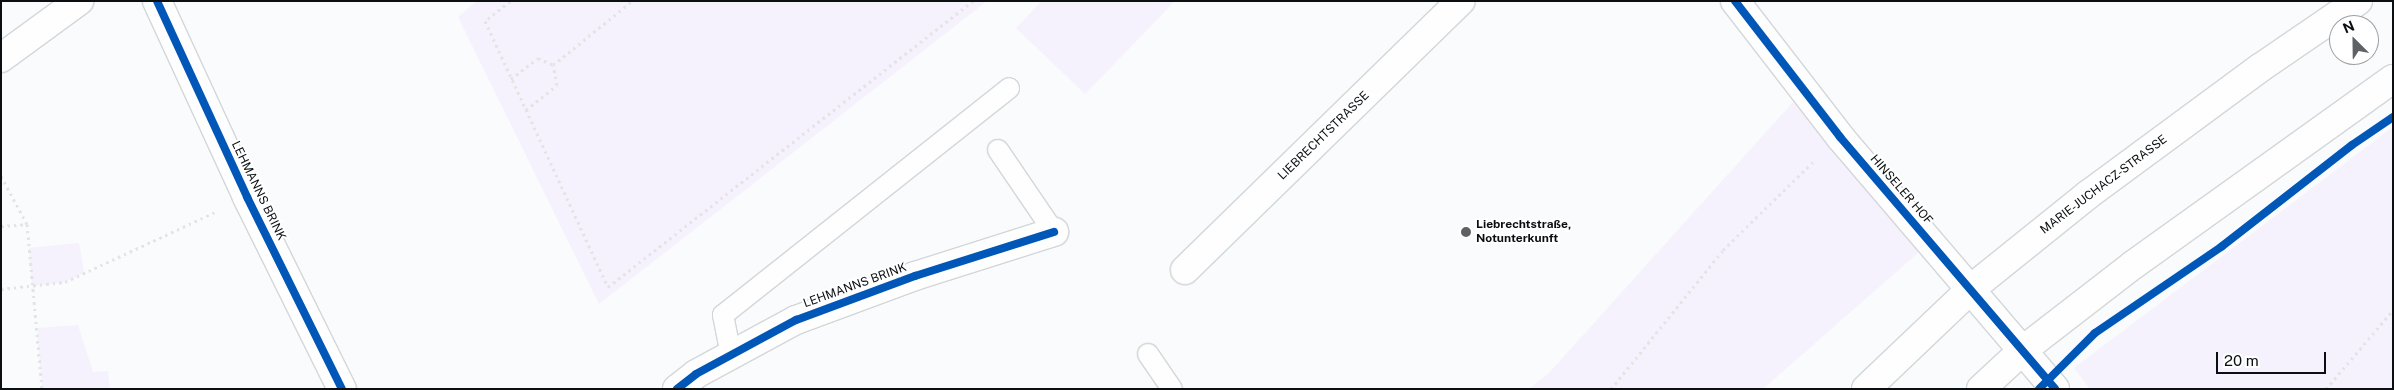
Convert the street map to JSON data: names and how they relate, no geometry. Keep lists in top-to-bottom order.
{
  "streets": {
    "street": [
      "LIEBRECHTSTRASSE",
      "MARIE-JUCHACZ-STRASSE",
      "HINSELER HOF",
      "LEHMANNS BRINK"
    ]
  },
  "crossings": [
    ["MARIE-JUCHACZ-STRASSE", "HINSELER HOF"]
  ],
  "places": ["Liebrechtstraße, Notunterkunft"],
  "scale_bar": "20 m",
  "north": "top left"
}
